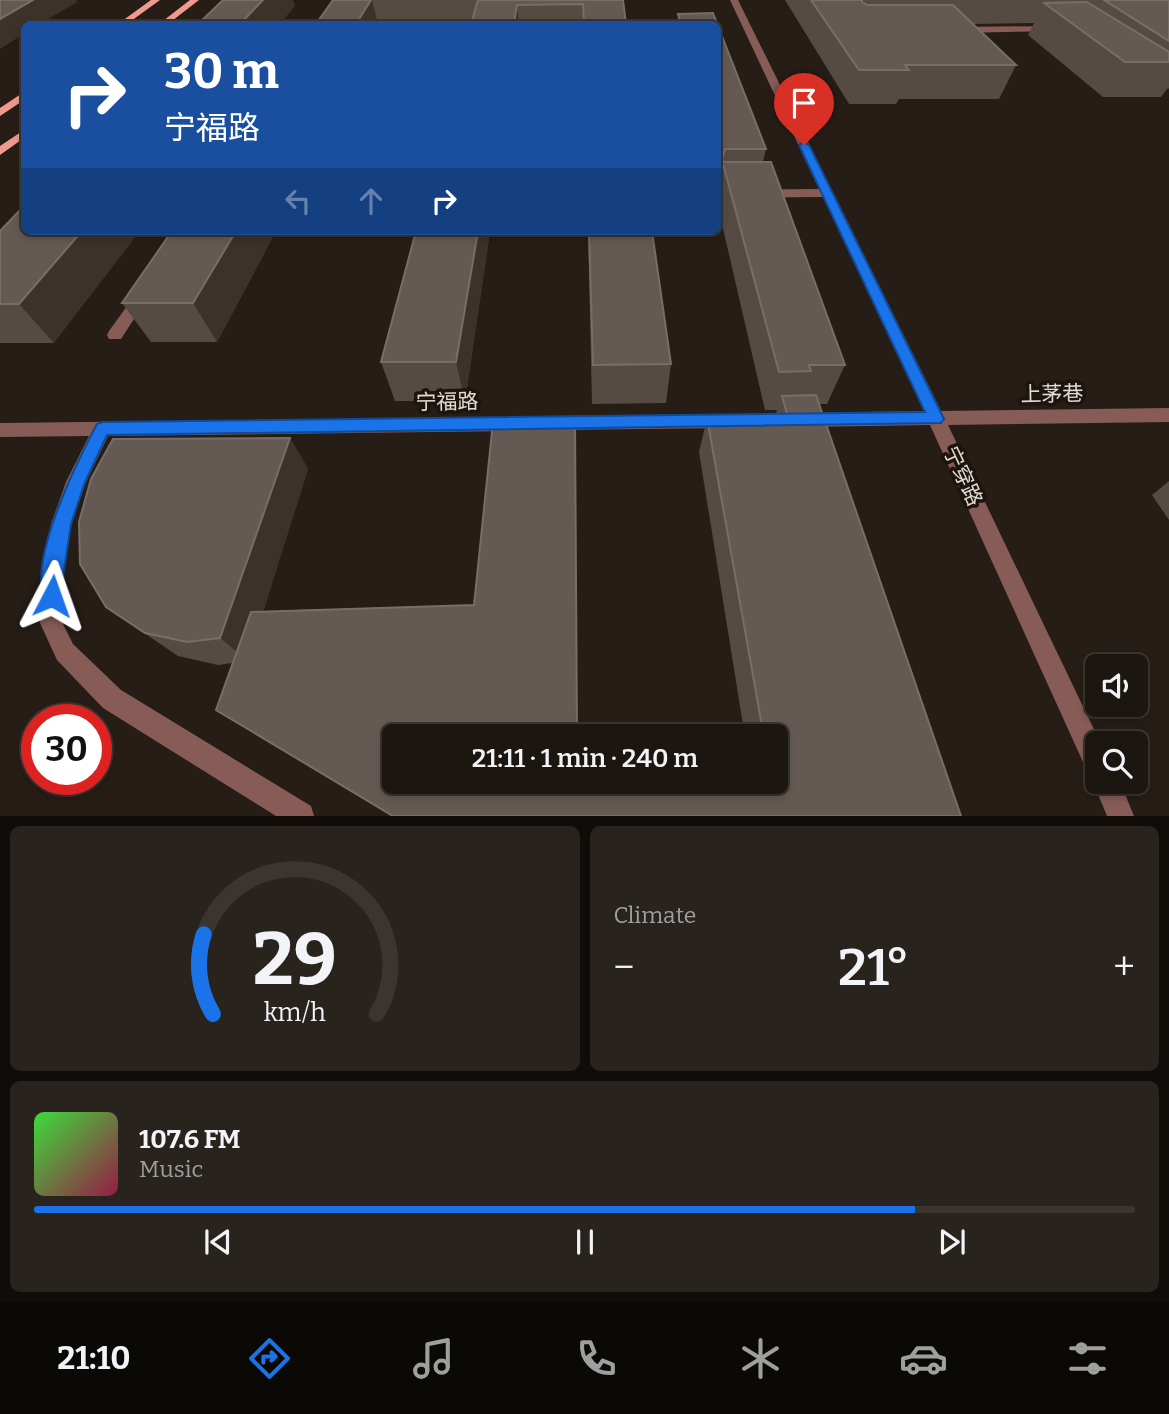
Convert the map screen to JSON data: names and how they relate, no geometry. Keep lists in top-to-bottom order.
{
  "streets": {
    "street": ["上茅巷", "宁福路", "宁穿路"]
  },
  "crossings": [
    ["上茅巷", "宁穿路"]
  ],
  "page": {
    "turn": ["30 m", "宁福路"],
    "limit": "30",
    "trip": "21:11 · 1 min · 240 m",
    "tile": "Climate",
    "heat": ["−", "21°", "+"],
    "song": ["107.6 FM", "Music"],
    "tabs": "21:10",
    "gauge": ["29", "km/h"]
  }
}
